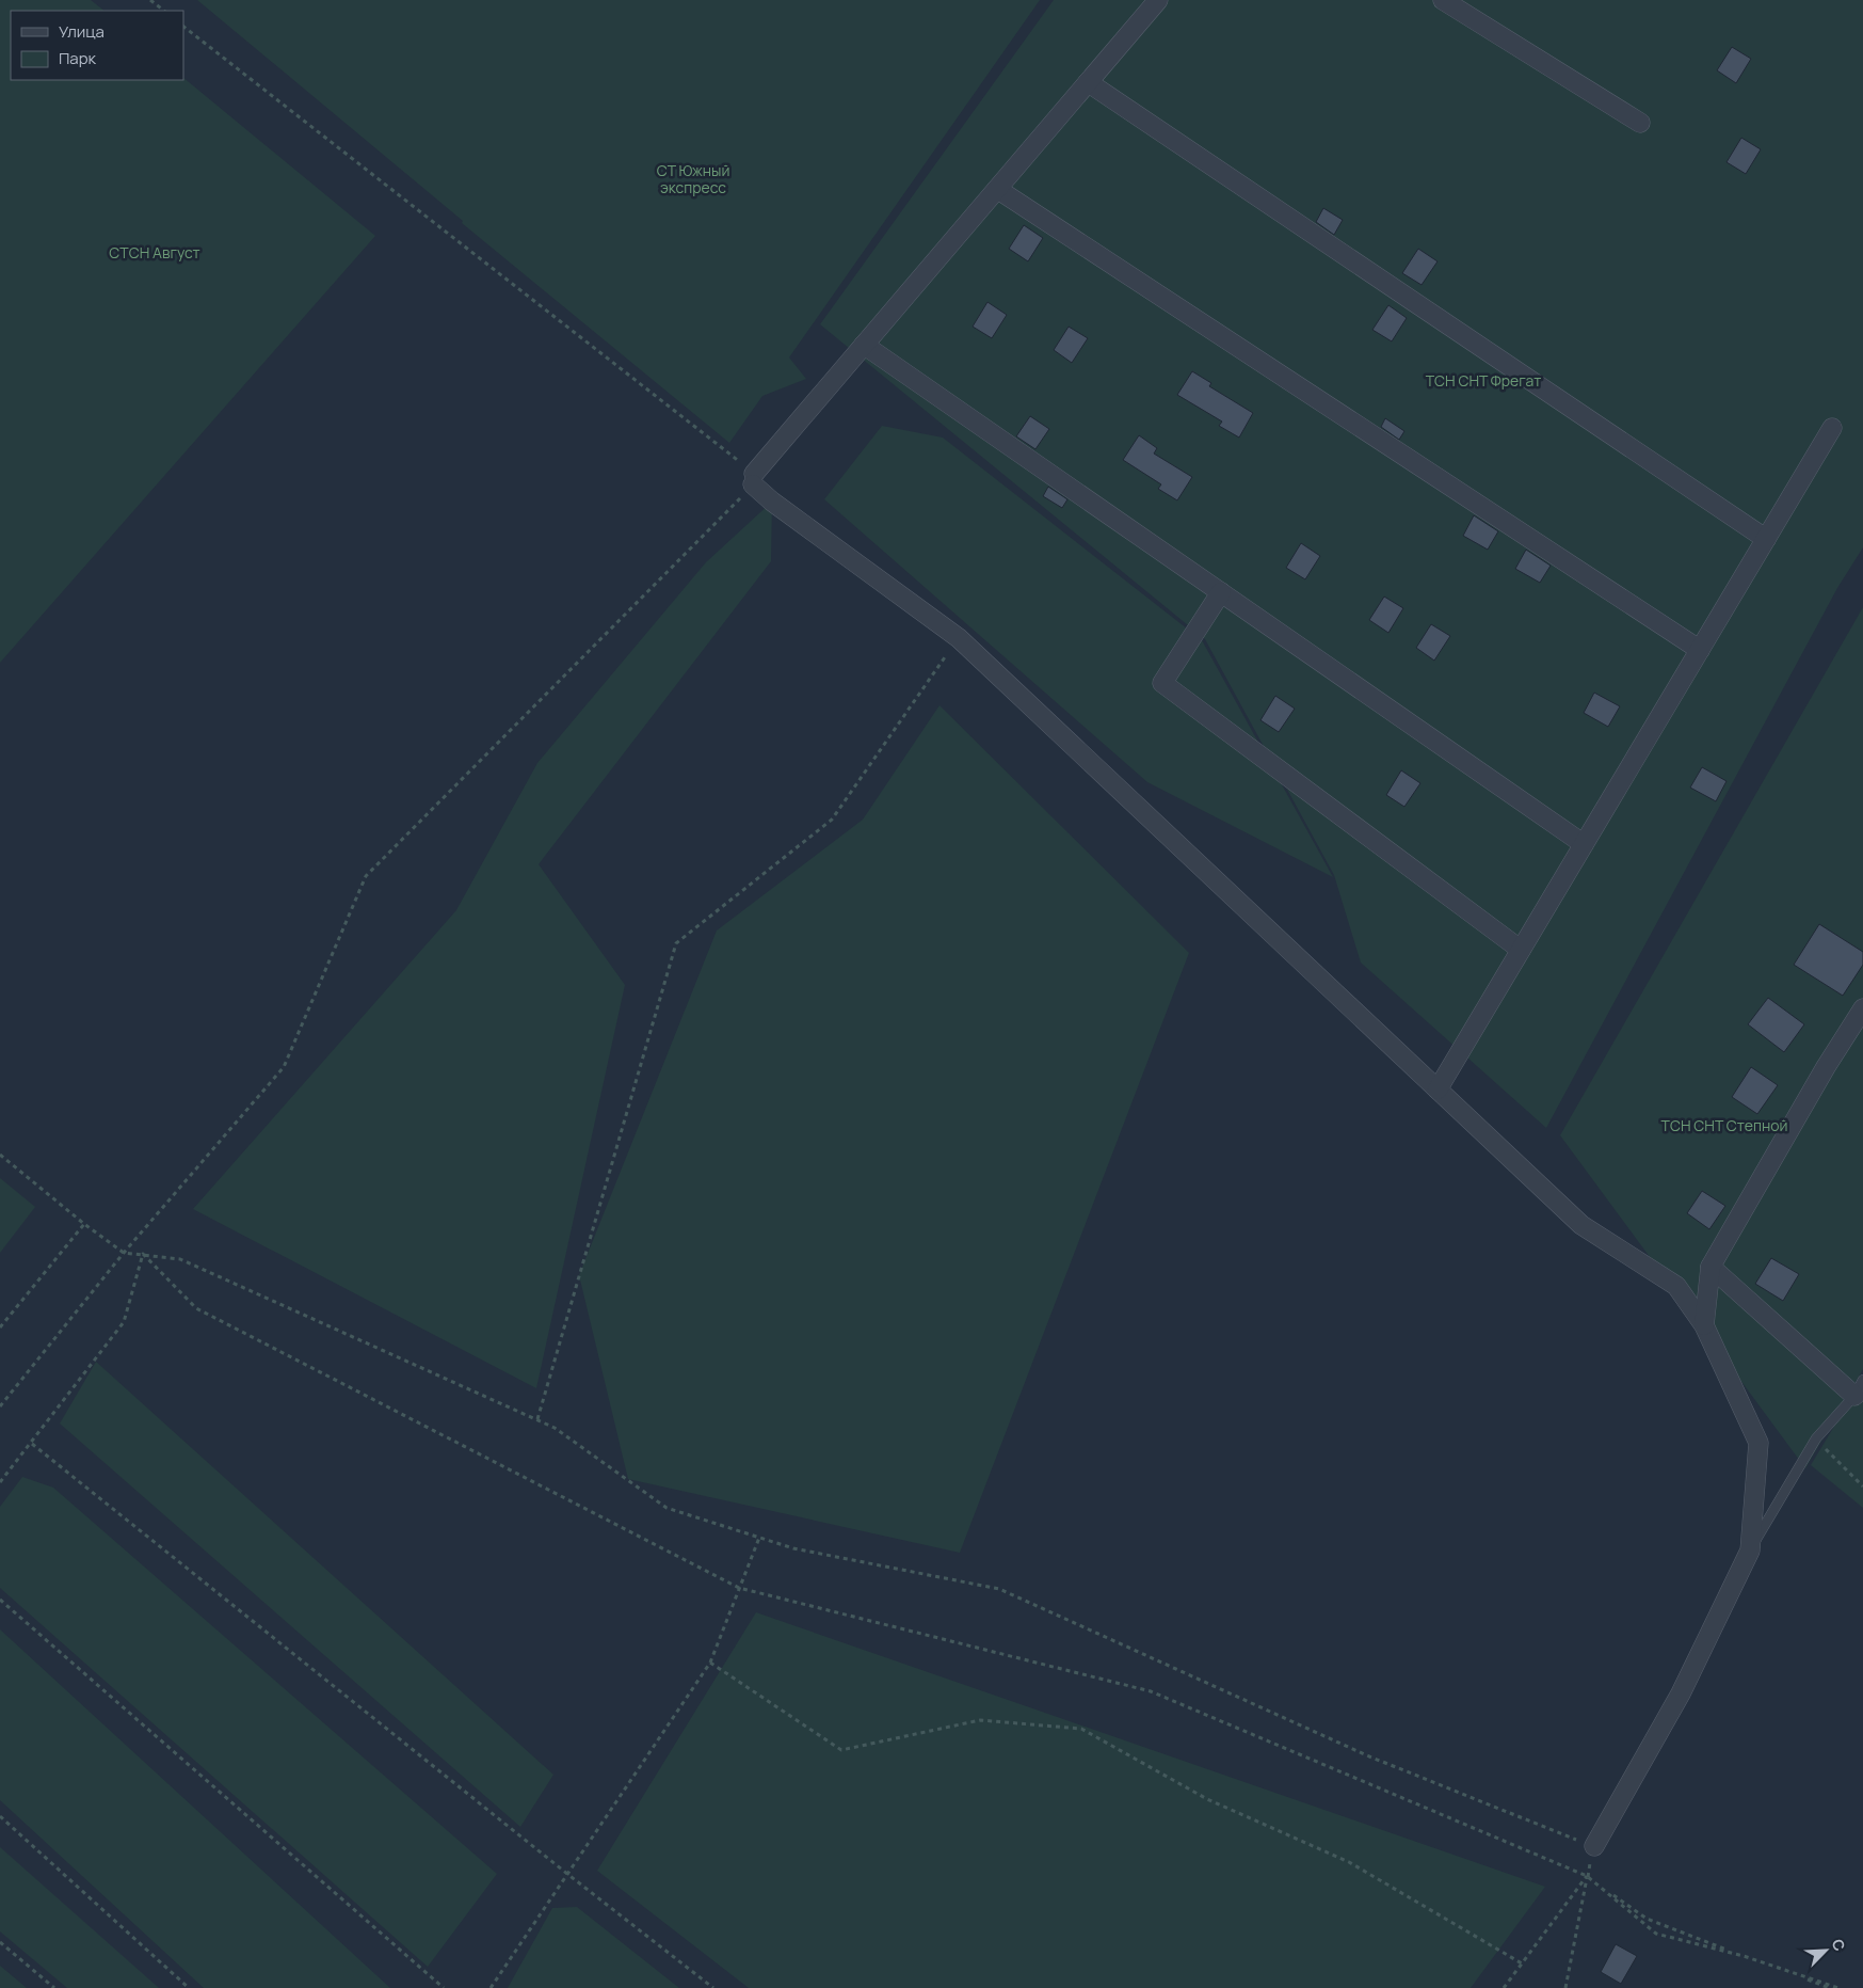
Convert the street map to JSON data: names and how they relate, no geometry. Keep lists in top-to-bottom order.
{
  "parks": [
    "СТ Южный экспресс",
    "СТСН Август",
    "ТСН СНТ Фрегат",
    "ТСН СНТ Степной"
  ],
  "legend": ["Улица", "Парк"],
  "north": "top right"
}
